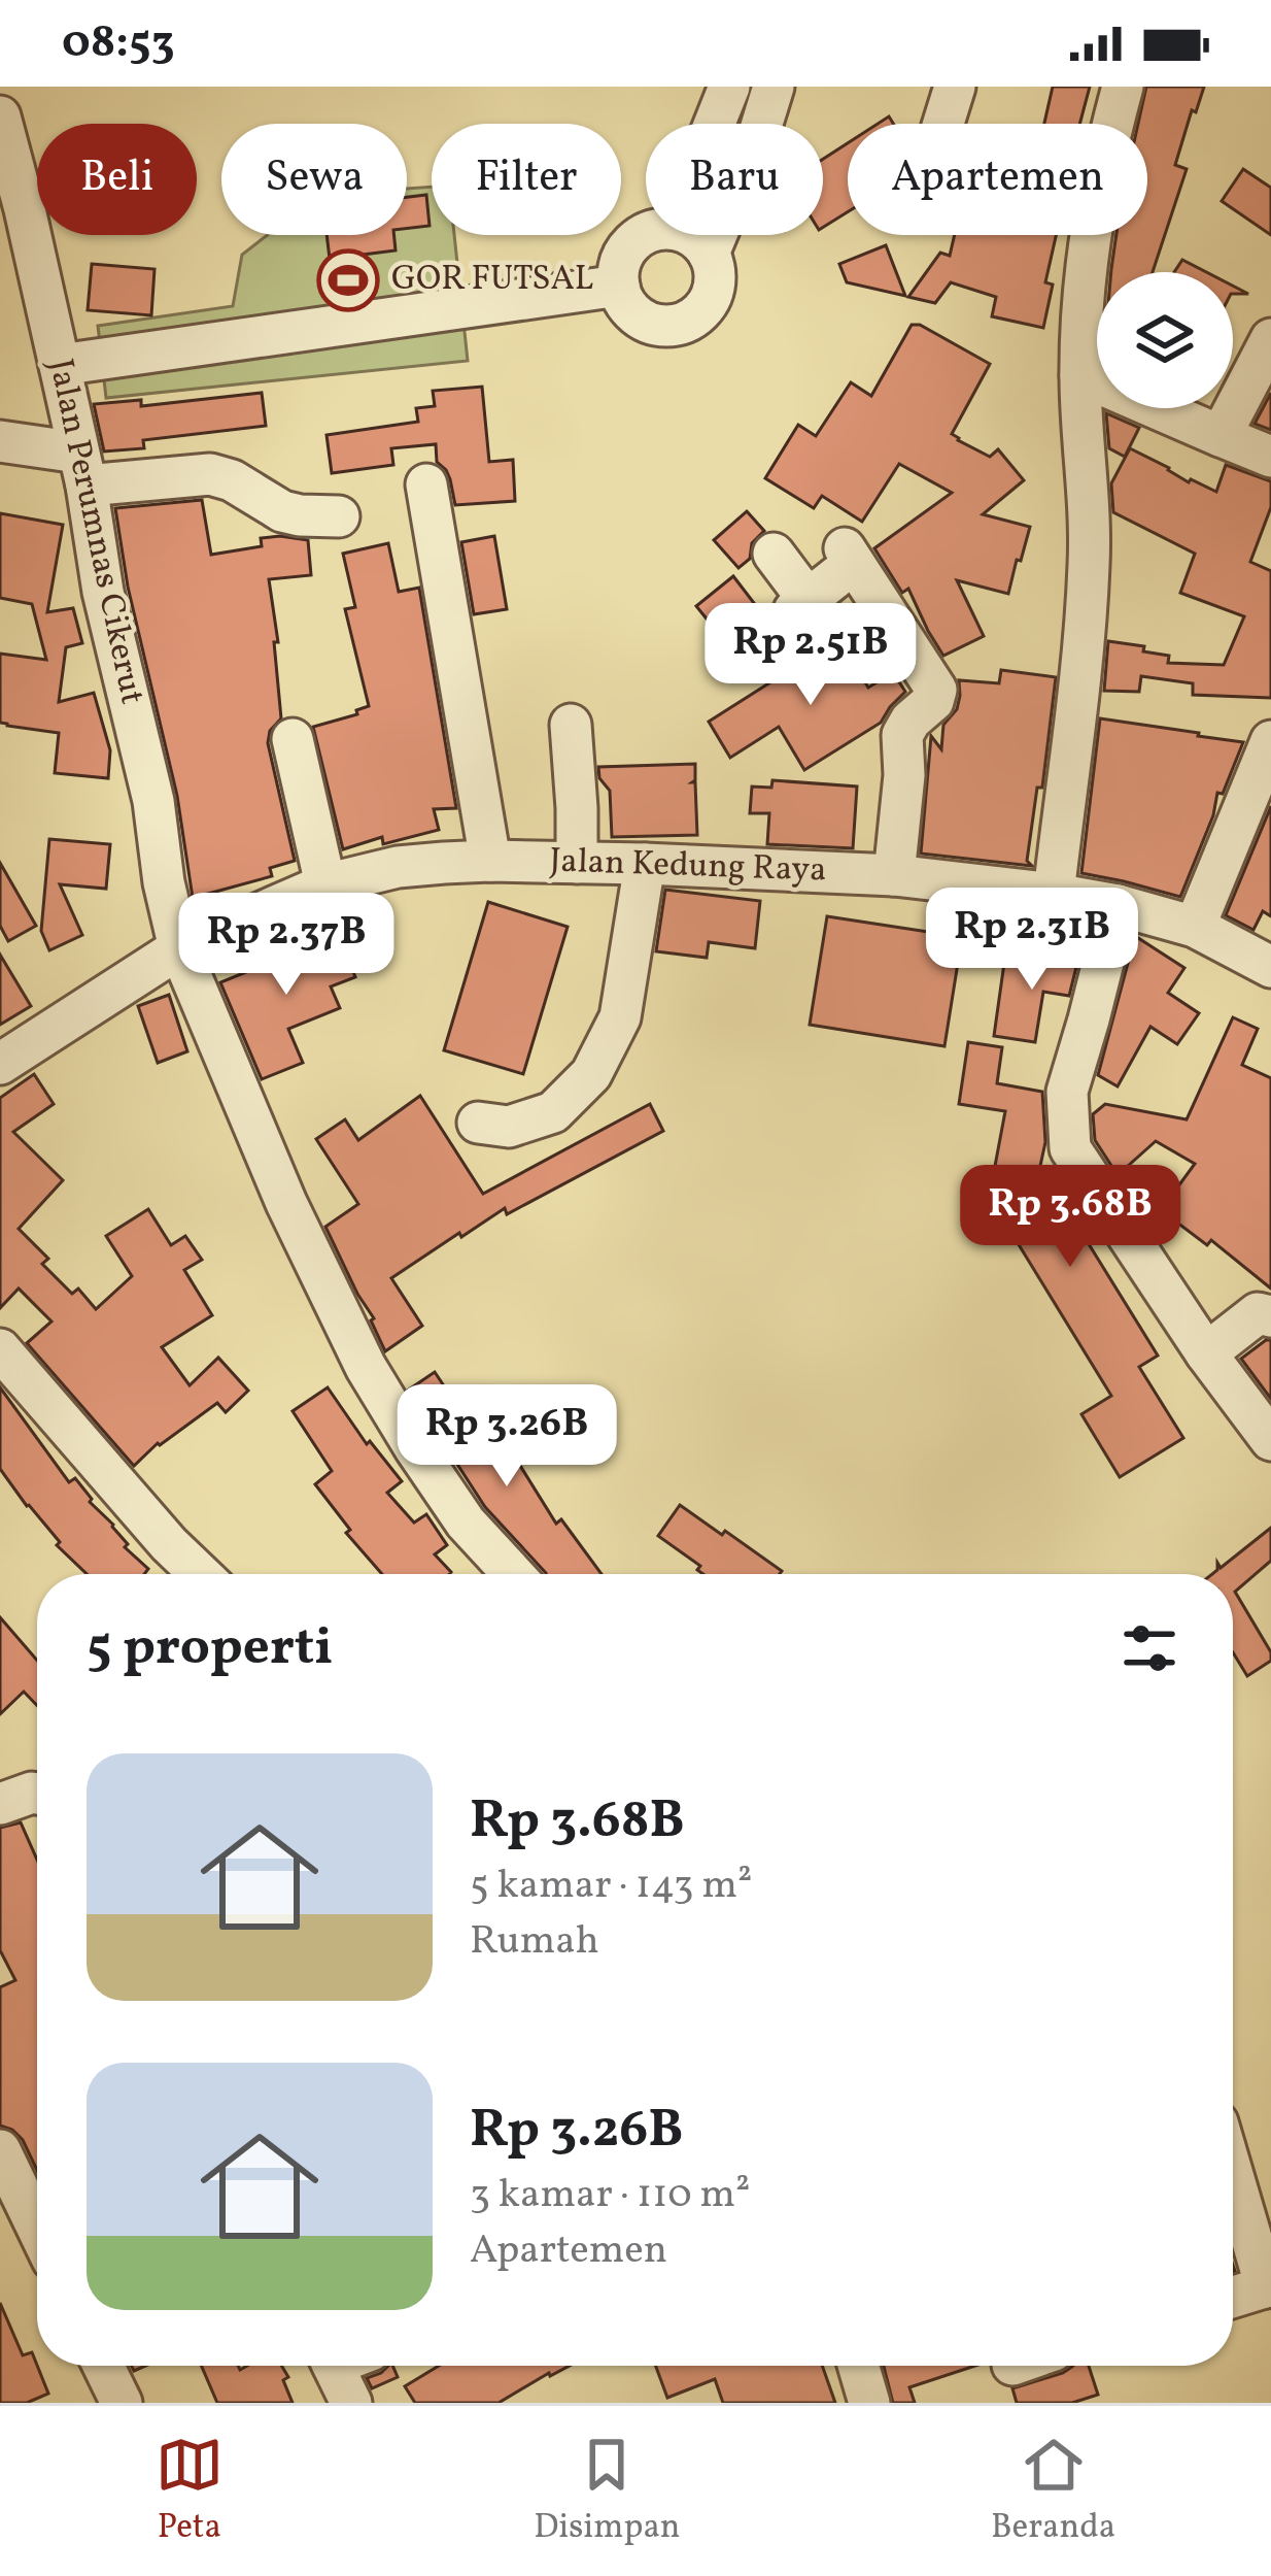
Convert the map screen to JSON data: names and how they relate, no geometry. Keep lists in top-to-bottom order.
{
  "streets": {
    "street": ["Jalan Perumnas Cikerut", "Jalan Kedung Raya"]
  },
  "crossings": [
    ["Jalan Perumnas Cikerut", "Jalan Kedung Raya"]
  ],
  "places": {
    "sports": ["GOR FUTSAL"]
  },
  "page": {
    "status": "08:53",
    "chip": [
      "Beli",
      "Sewa",
      "Filter",
      "Baru",
      "Apartemen"
    ],
    "price": [
      "Rp 2.51B",
      "Rp 2.31B",
      "Rp 2.37B",
      "Rp 3.68B",
      "Rp 3.26B"
    ],
    "heading": "5 properti",
    "list": [
      {
        "name": "Rp 3.68B",
        "note": "5 kamar · 143 m² · Rumah"
      },
      {
        "name": "Rp 3.26B",
        "note": "3 kamar · 110 m² · Apartemen"
      }
    ],
    "tabs": ["Peta", "Disimpan", "Beranda"]
  }
}
